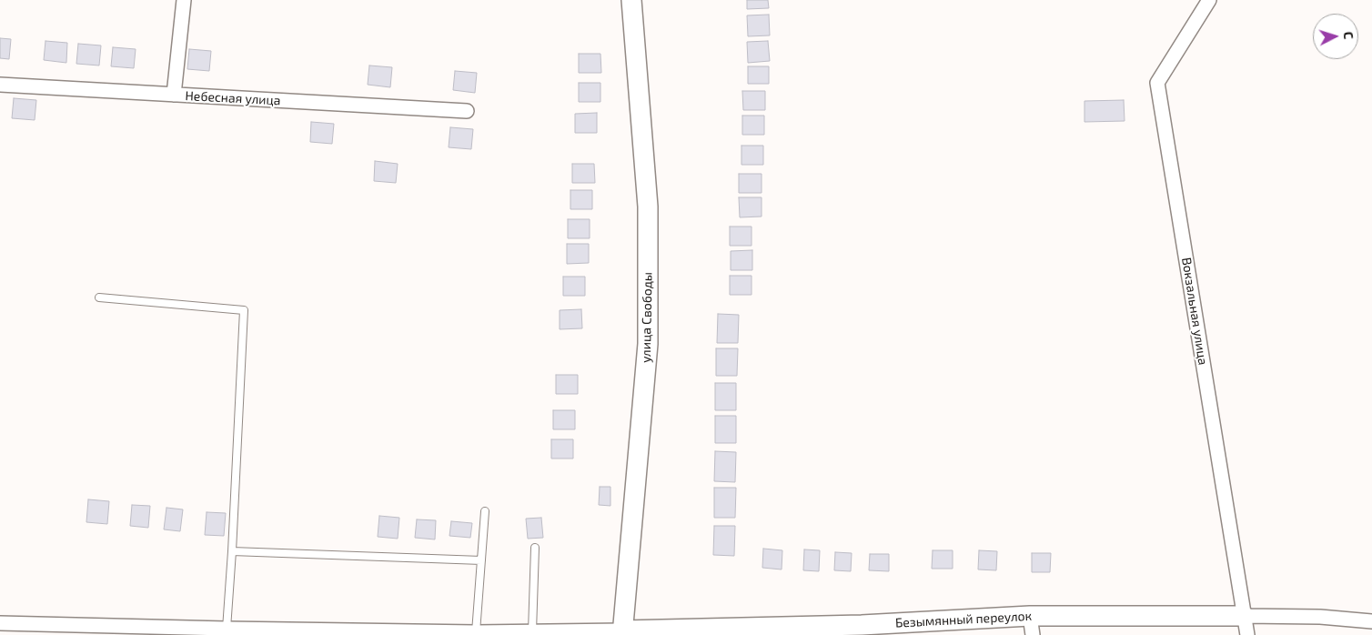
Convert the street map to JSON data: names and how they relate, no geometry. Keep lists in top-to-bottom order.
{
  "streets": {
    "main road": ["улица Свободы", "Безымянный переулок"],
    "street": ["Небесная улица", "Вокзальная улица"]
  },
  "crossings": [
    ["Вокзальная улица", "Безымянный переулок"],
    ["улица Свободы", "Безымянный переулок"]
  ],
  "north": "right"
}
